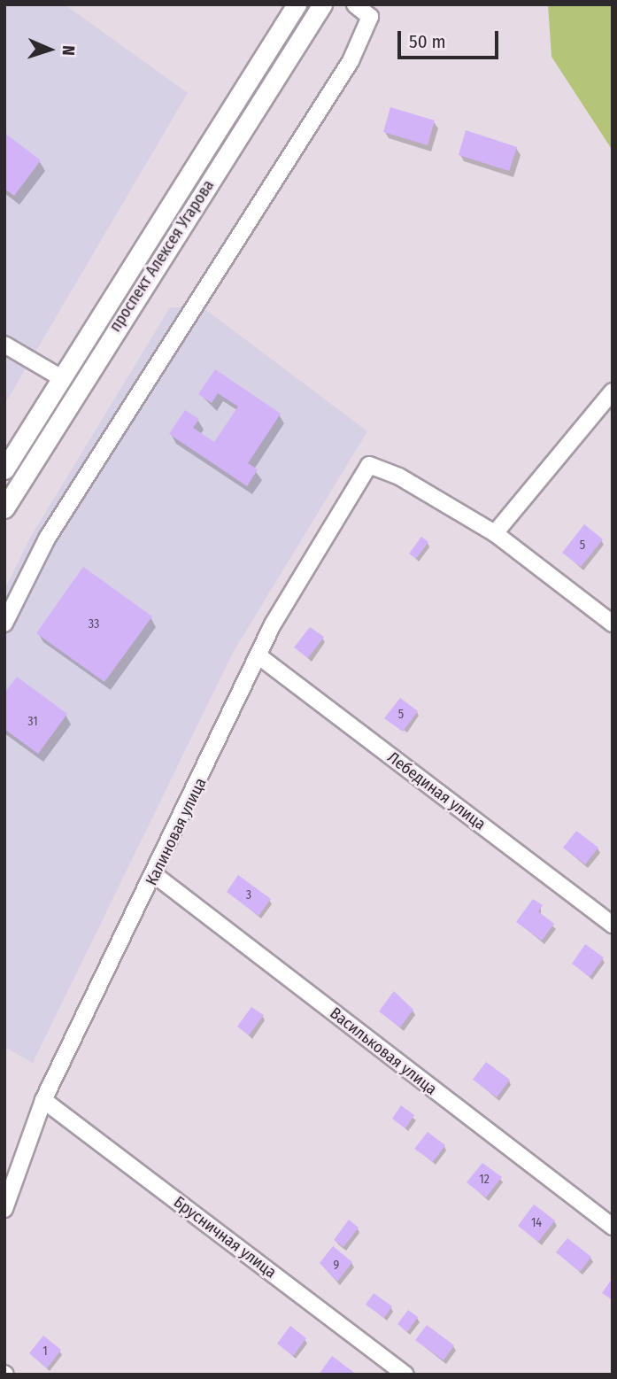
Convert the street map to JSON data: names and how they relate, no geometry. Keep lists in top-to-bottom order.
{
  "streets": {
    "main road": ["проспект Алексея Угарова"],
    "street": [
      "Лебединая улица",
      "Калиновая улица",
      "Васильковая улица",
      "Брусничная улица"
    ]
  },
  "crossings": [
    ["Лебединая улица", "Калиновая улица"],
    ["Калиновая улица", "Васильковая улица"],
    ["Калиновая улица", "Брусничная улица"]
  ],
  "house_numbers": [
    "5",
    "33",
    "5",
    "31",
    "3",
    "12",
    "14",
    "9",
    "1"
  ],
  "scale_bar": "50 m",
  "north": "right"
}
